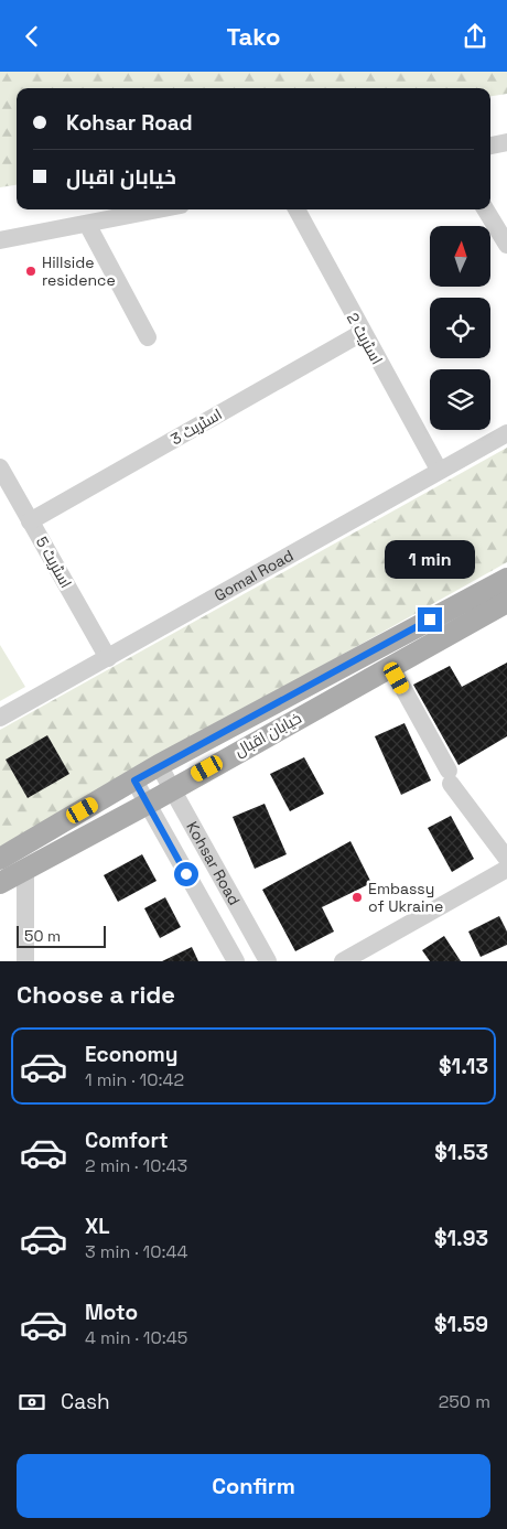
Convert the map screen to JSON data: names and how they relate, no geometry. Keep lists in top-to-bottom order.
{
  "streets": {
    "main road": ["خیابان اقبال"],
    "street": [
      "اسٹریٹ 2",
      "اسٹریٹ 3",
      "اسٹریٹ 5",
      "Gomal Road",
      "Kohsar Road"
    ]
  },
  "crossings": [
    ["اسٹریٹ 2", "اسٹریٹ 3"],
    ["اسٹریٹ 2", "Gomal Road"],
    ["اسٹریٹ 3", "اسٹریٹ 5"],
    ["اسٹریٹ 5", "Gomal Road"],
    ["خیابان اقبال", "Kohsar Road"]
  ],
  "places": ["Hillside residence", "Embassy of Ukraine"],
  "scale_bar": "50 m",
  "north": "top",
  "page": {
    "header": "Tako",
    "banner": ["Kohsar Road", "خیابان اقبال"],
    "bubble": "1 min",
    "scale": "50 m",
    "heading": "Choose a ride",
    "list": [
      {
        "name": "Economy",
        "note": "1 min · 10:42",
        "value": "$1.13"
      },
      {
        "name": "Comfort",
        "note": "2 min · 10:43",
        "value": "$1.53"
      },
      {
        "name": "XL",
        "note": "3 min · 10:44",
        "value": "$1.93"
      },
      {
        "name": "Moto",
        "note": "4 min · 10:45",
        "value": "$1.59"
      }
    ],
    "pay": ["Cash", "250 m"],
    "buttons": "Confirm"
  }
}
